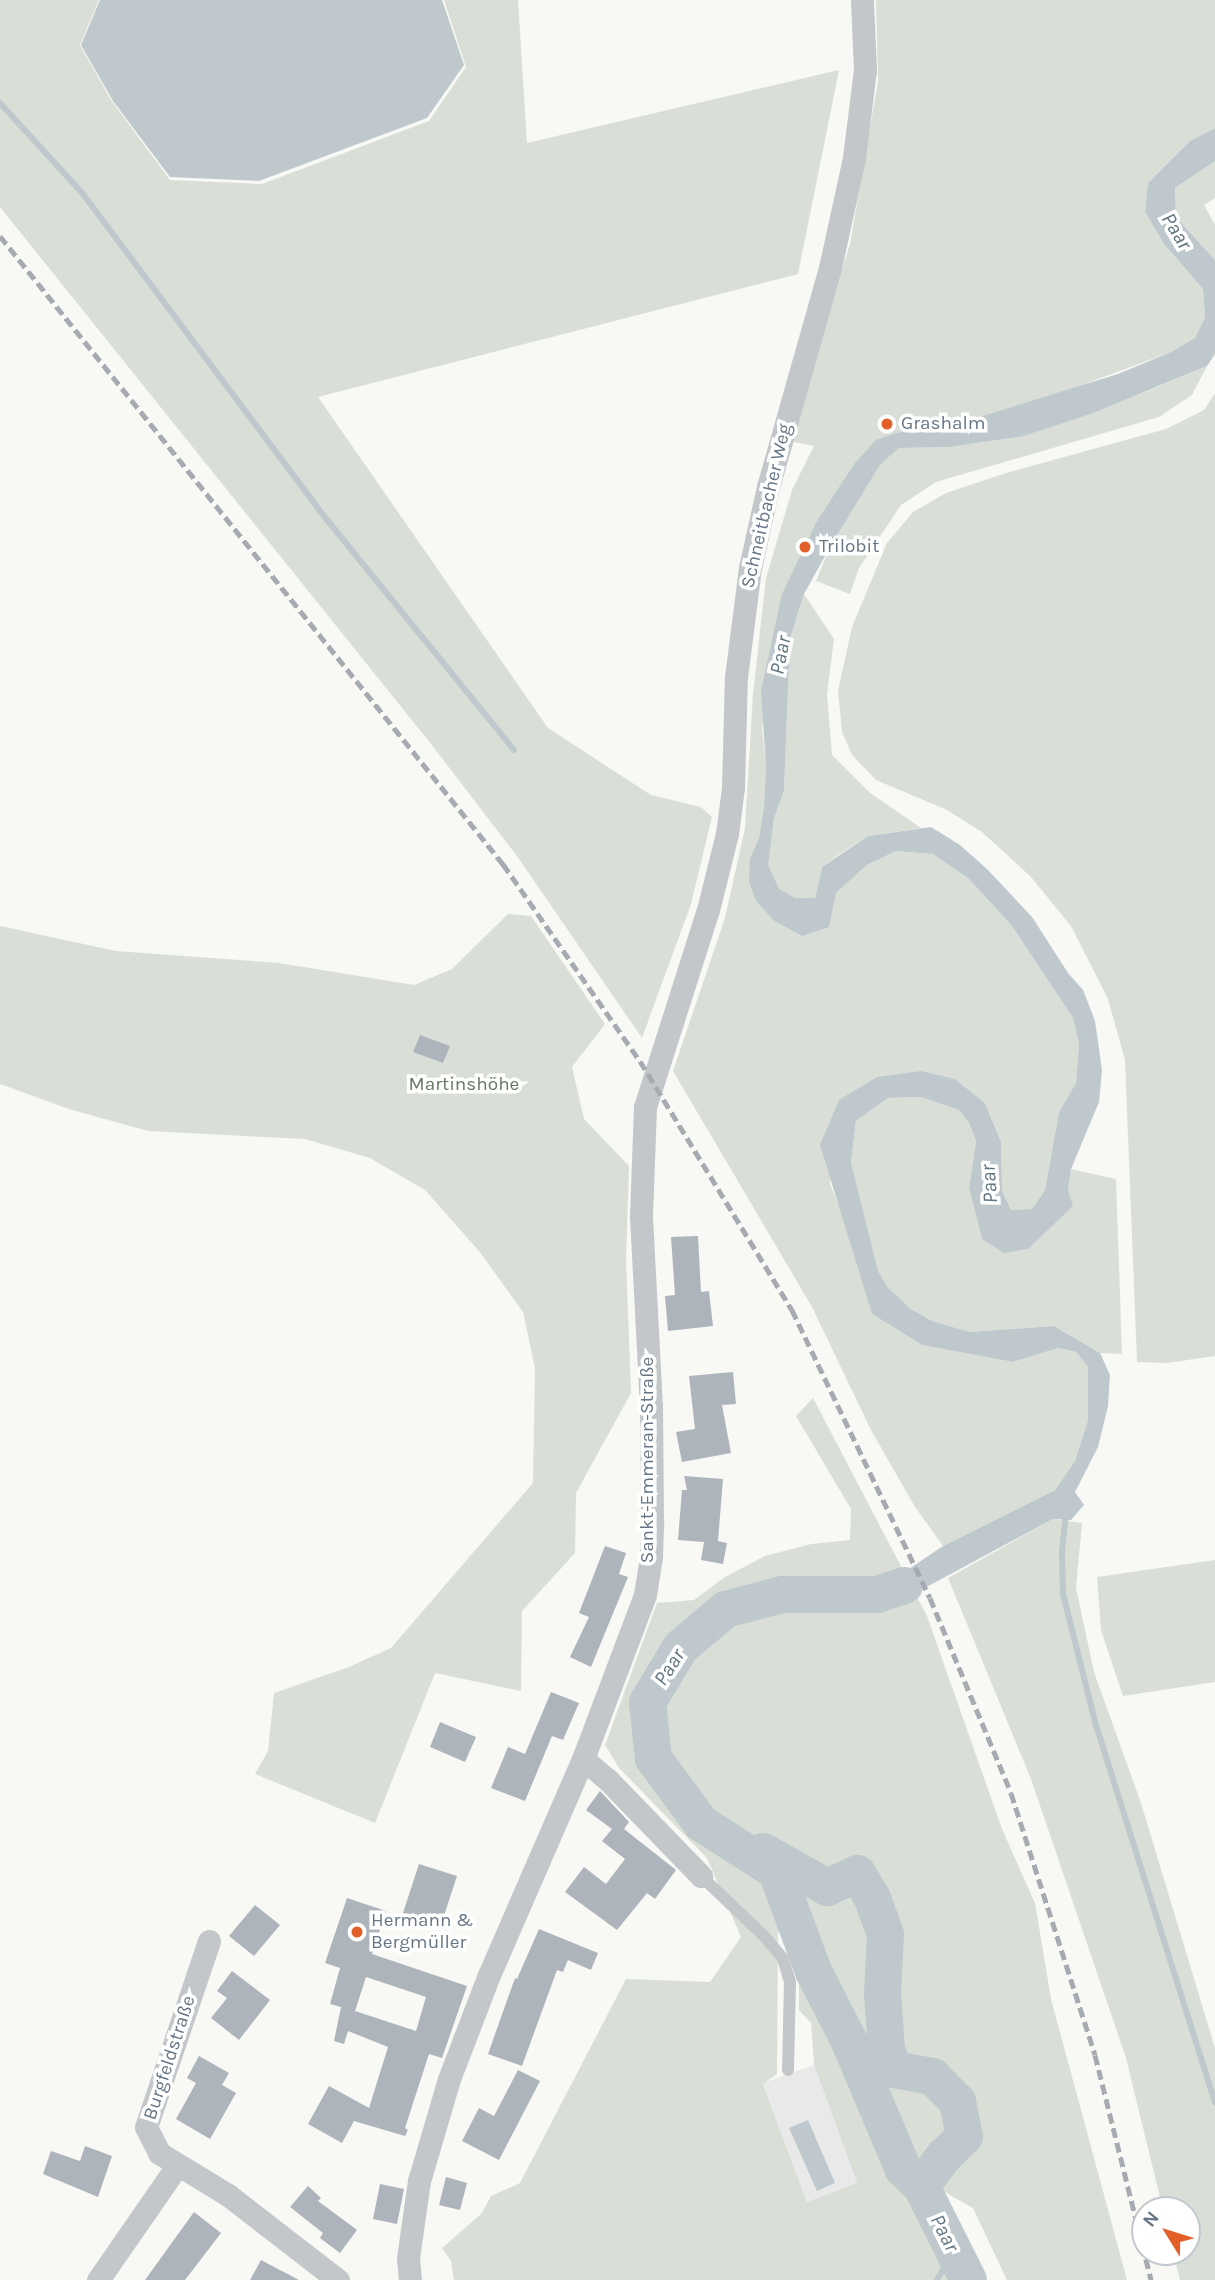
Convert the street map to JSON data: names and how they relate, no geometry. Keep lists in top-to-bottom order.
{
  "streets": {
    "street": ["Schneitbacher Weg", "Sankt-Emmeran-Straße", "Burgfeldstraße"]
  },
  "crossings": [
    ["Schneitbacher Weg", "Sankt-Emmeran-Straße"]
  ],
  "water": ["Paar"],
  "parks": ["Martinshöhe"],
  "places": ["Grashalm", "Trilobit", "Hermann & Bergmüller"],
  "north": "top left"
}
